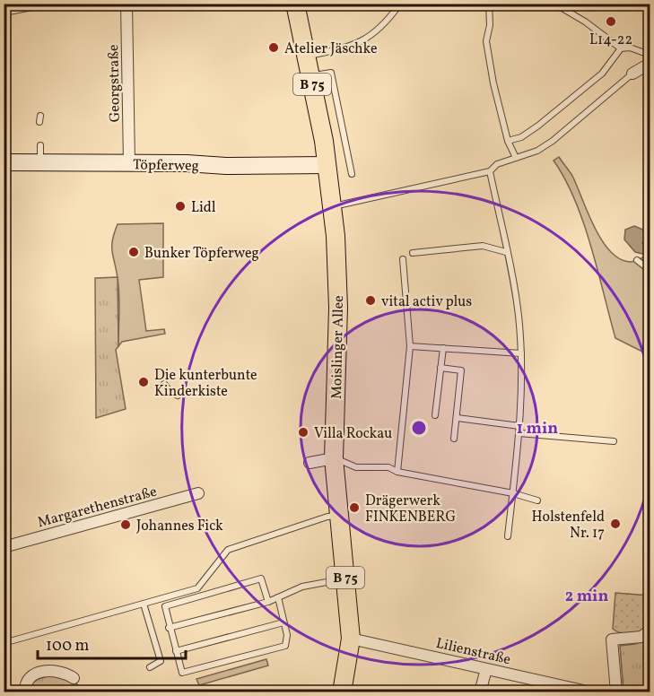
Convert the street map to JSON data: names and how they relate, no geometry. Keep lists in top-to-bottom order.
{
  "streets": {
    "main road": ["B 75", "Töpferweg", "Moislinger Allee"],
    "street": ["Georgstraße", "Margarethenstraße", "Lilienstraße"]
  },
  "crossings": [
    ["Georgstraße", "Töpferweg"],
    ["Töpferweg", "Moislinger Allee"],
    ["Moislinger Allee", "Lilienstraße"]
  ],
  "places": [
    "L14-22",
    "Atelier Jäschke",
    "Lidl",
    "Bunker Töpferweg",
    "vital activ plus",
    "Die kunterbunte Kinderkiste",
    "Villa Rockau",
    "Drägerwerk FINKENBERG",
    "Holstenfeld Nr. 17",
    "Johannes Fick"
  ],
  "scale_bar": "100 m",
  "rings": ["1 min", "2 min"]
}
